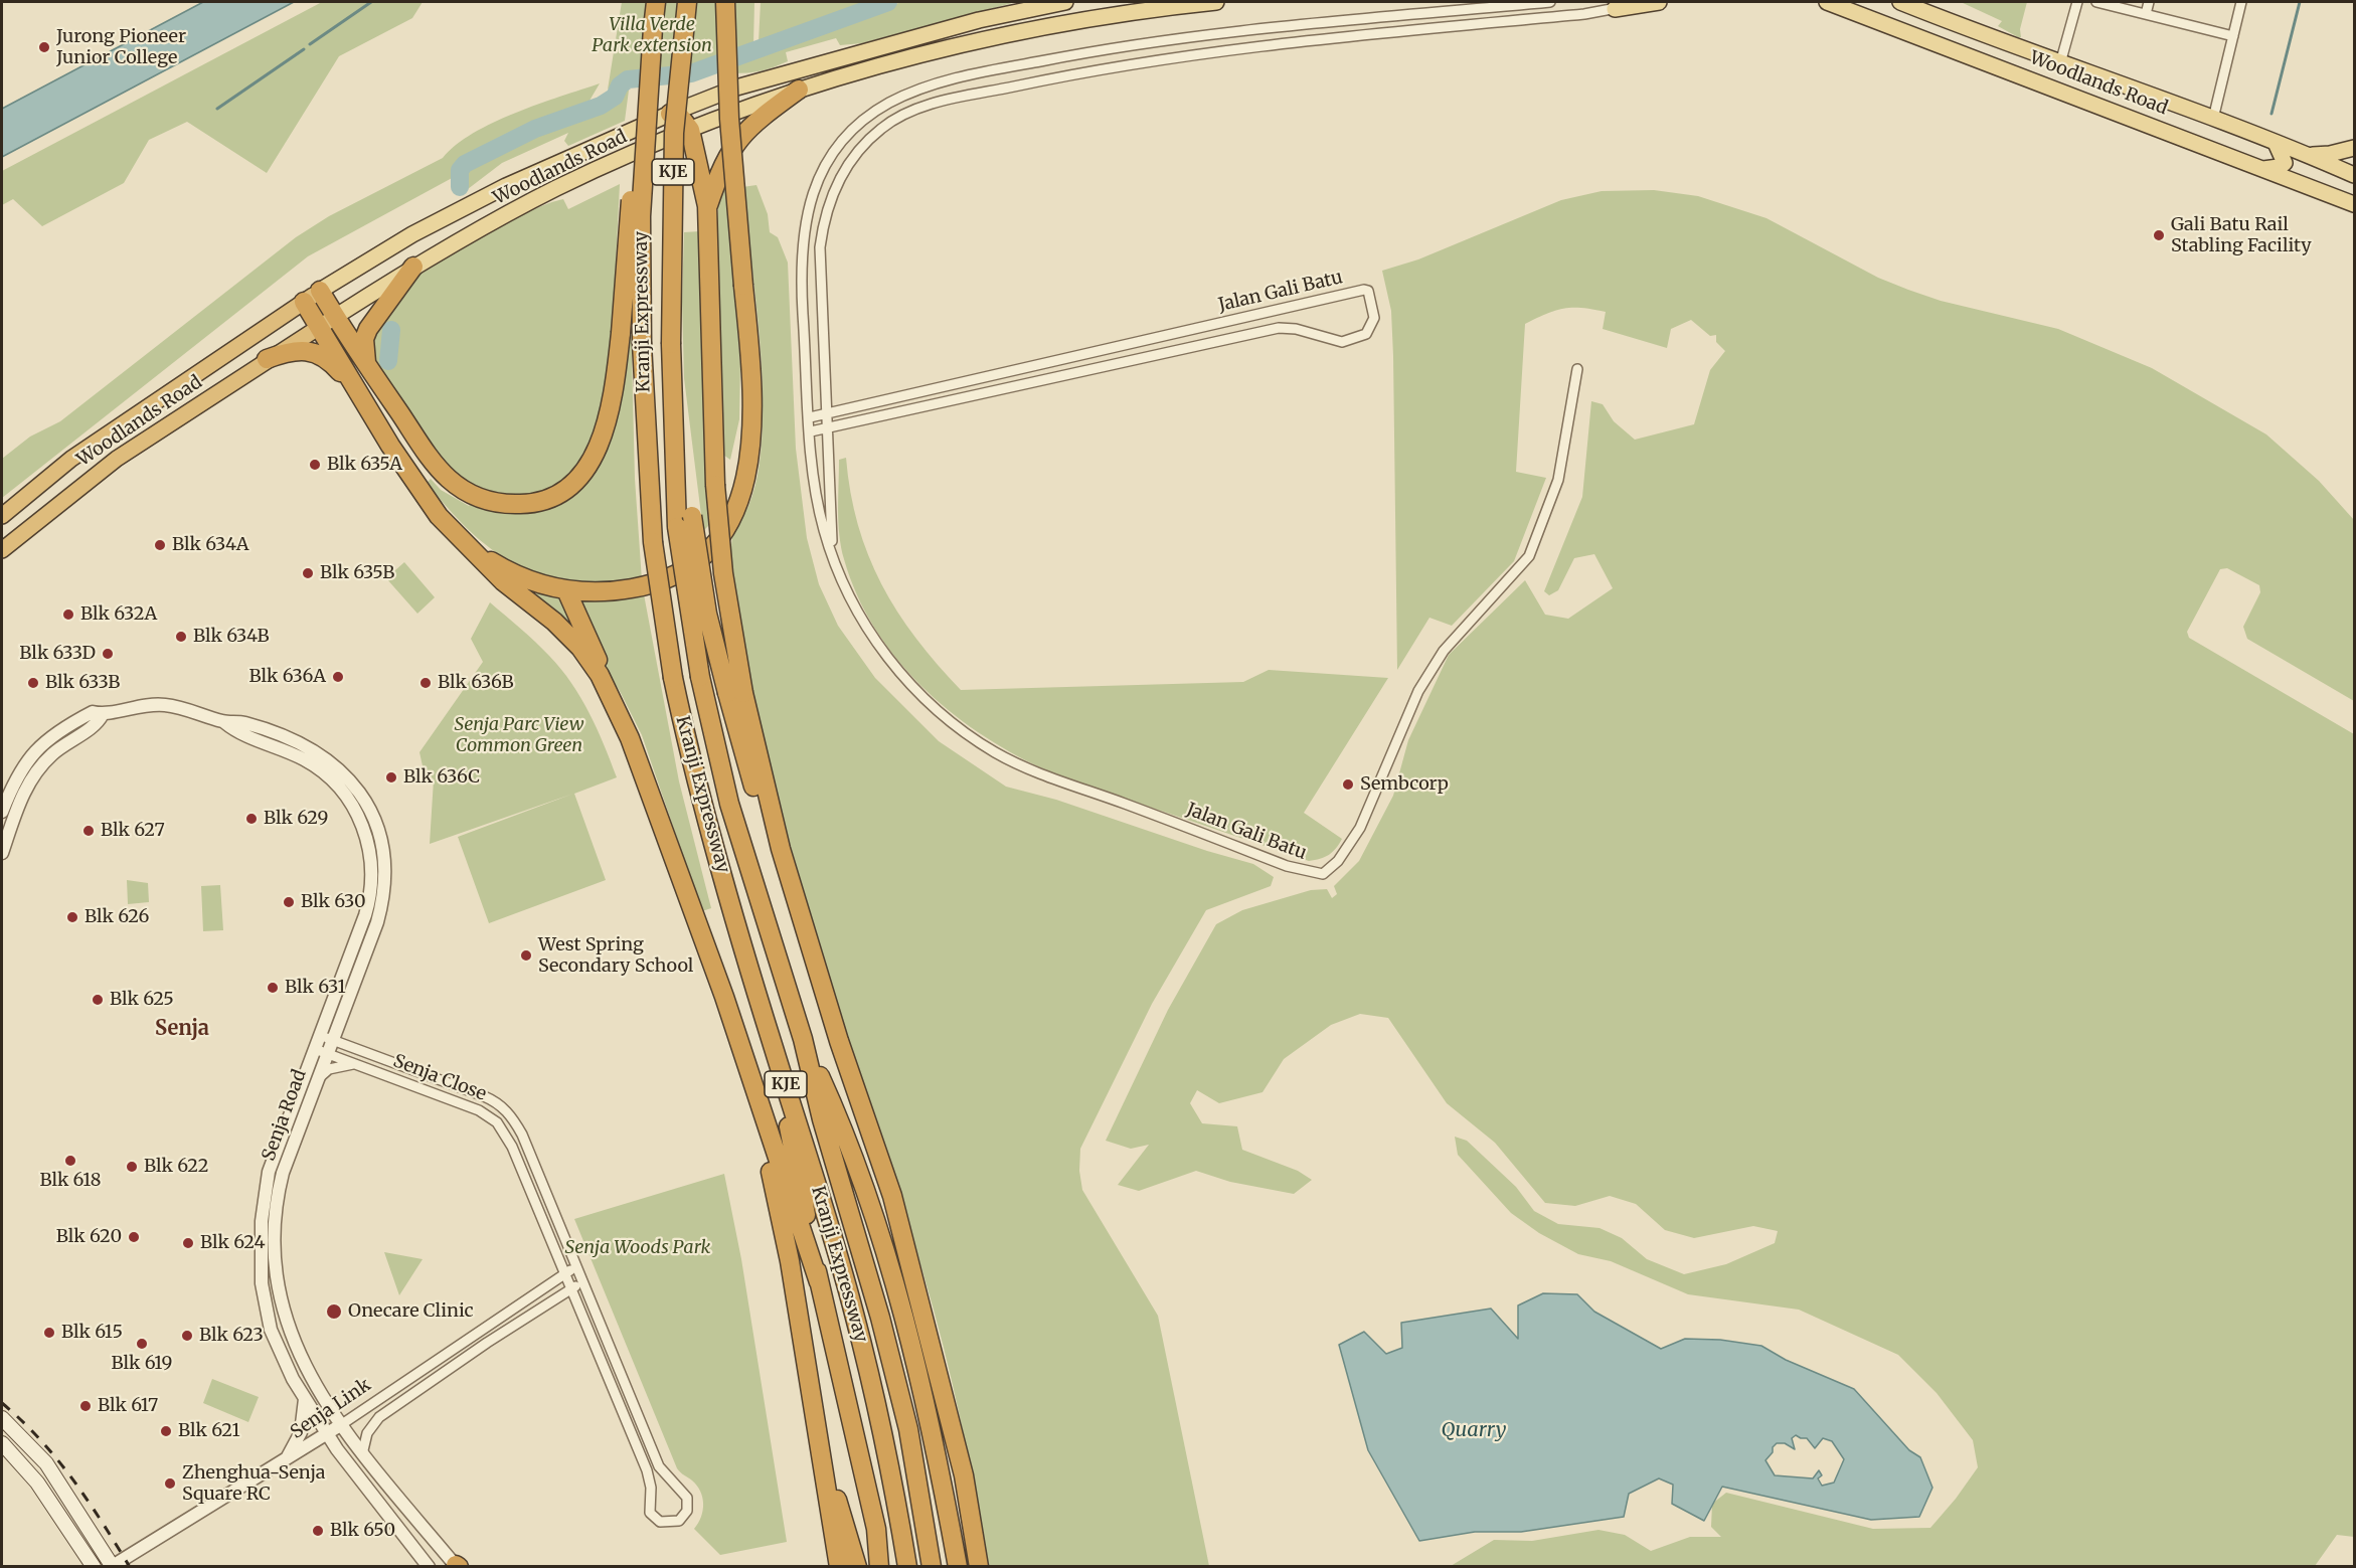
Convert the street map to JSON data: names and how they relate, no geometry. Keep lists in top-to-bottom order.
{
  "streets": {
    "highway": ["Woodlands Road", "KJE", "Kranji Expressway"],
    "street": [
      "Jalan Gali Batu",
      "Senja Close",
      "Senja Road",
      "Senja Link"
    ]
  },
  "crossings": [
    ["KJE", "Kranji Expressway"],
    ["Senja Close", "Senja Road"],
    ["Senja Close", "Senja Link"],
    ["Senja Road", "Senja Link"]
  ],
  "districts": ["Senja"],
  "water": ["Quarry"],
  "parks": ["Villa Verde Park extension", "Senja Parc View Common Green", "Senja Woods Park"],
  "places": [
    "Jurong Pioneer Junior College",
    "Gali Batu Rail Stabling Facility",
    "Blk 635A",
    "Blk 634A",
    "Blk 635B",
    "Blk 632A",
    "Blk 634B",
    "Blk 633D",
    "Blk 636A",
    "Blk 633B",
    "Blk 636B",
    "Blk 636C",
    "Sembcorp",
    "Blk 629",
    "Blk 627",
    "Blk 630",
    "Blk 626",
    "West Spring Secondary School",
    "Blk 631",
    "Blk 625",
    "Blk 618",
    "Blk 622",
    "Blk 620",
    "Blk 624",
    "Onecare Clinic",
    "Blk 615",
    "Blk 623",
    "Blk 619",
    "Blk 617",
    "Blk 621",
    "Zhenghua-Senja Square RC",
    "Blk 650"
  ]
}
